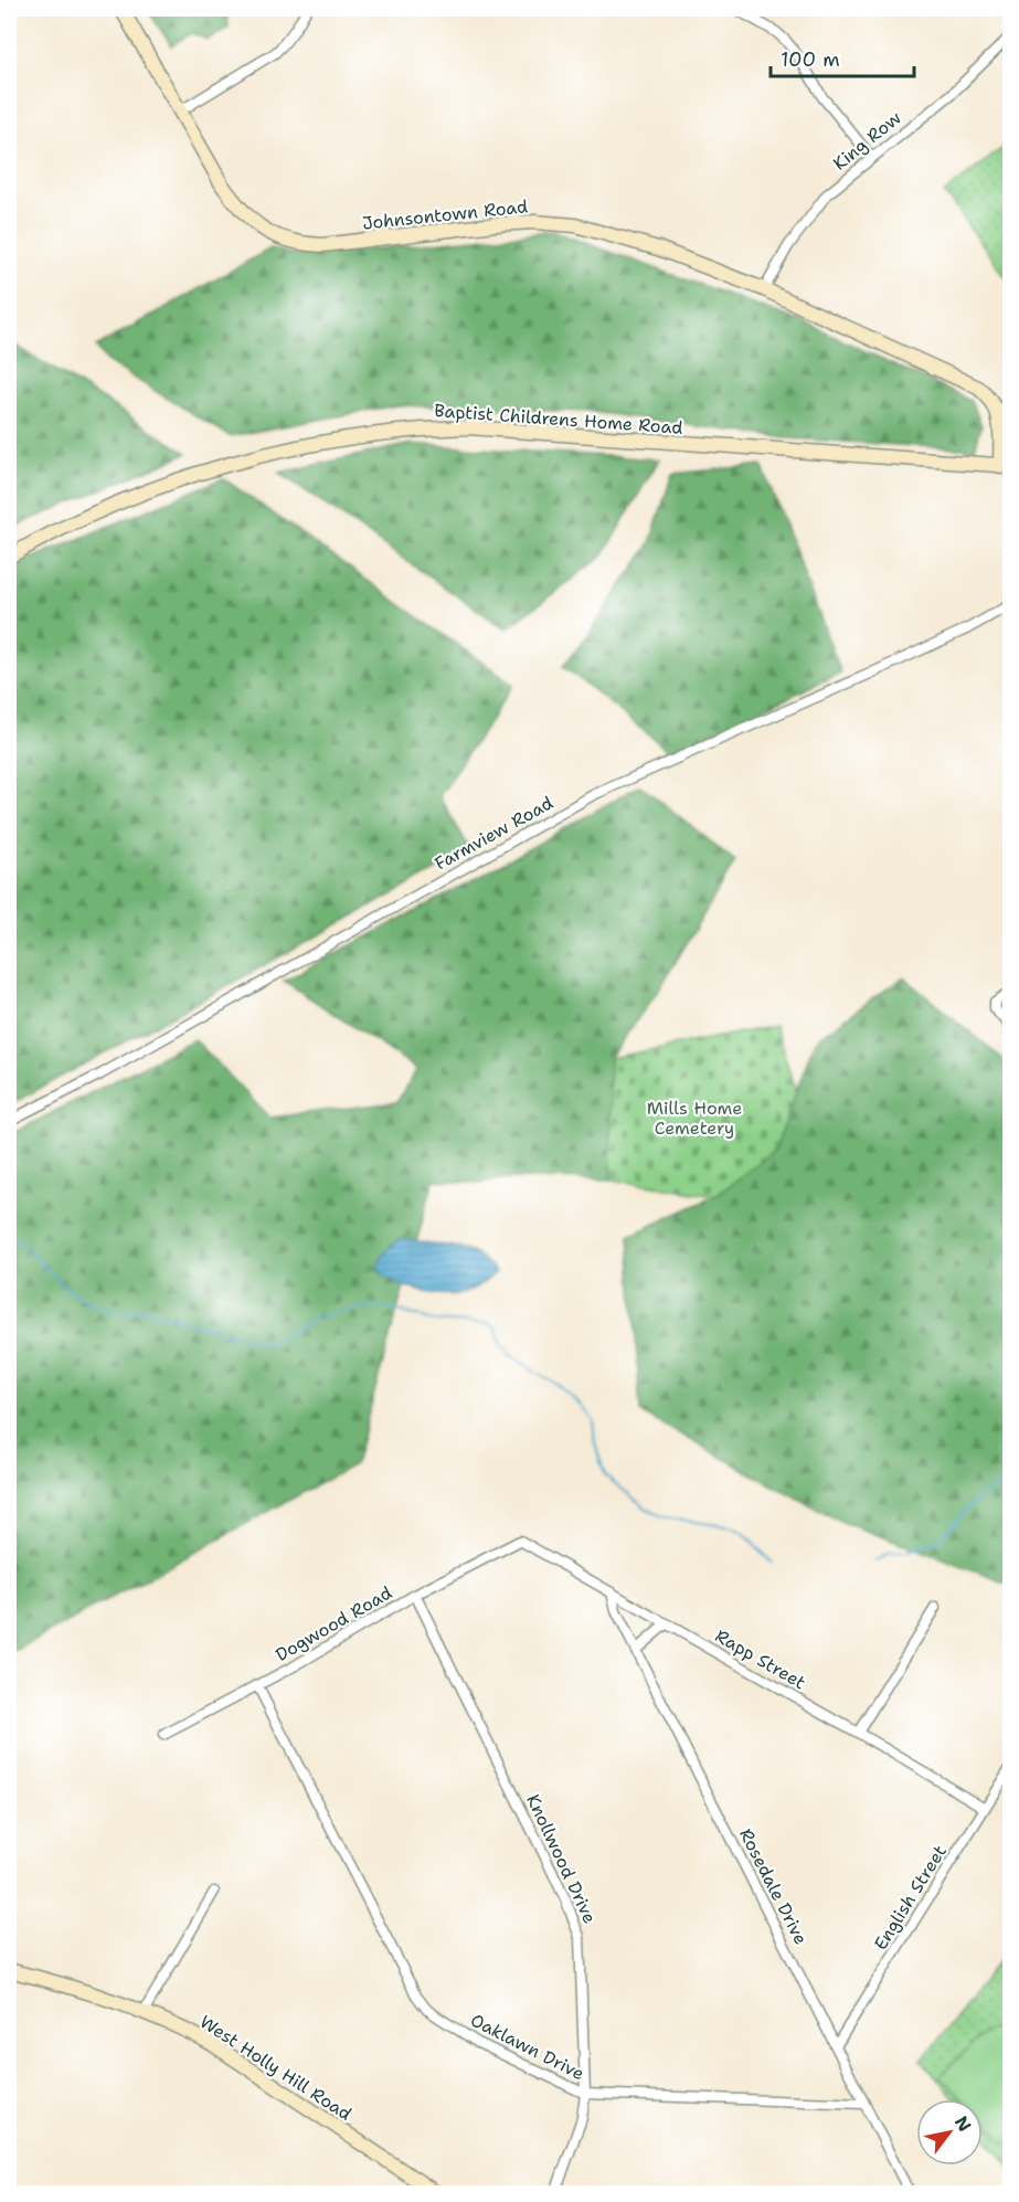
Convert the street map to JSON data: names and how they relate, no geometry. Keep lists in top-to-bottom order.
{
  "streets": {
    "street": [
      "King Row",
      "Johnsontown Road",
      "Baptist Childrens Home Road",
      "Farmview Road",
      "Dogwood Road",
      "Rapp Street",
      "Knollwood Drive",
      "Rosedale Drive",
      "English Street",
      "Oaklawn Drive",
      "West Holly Hill Road"
    ]
  },
  "crossings": [
    ["King Row", "Johnsontown Road"],
    ["Johnsontown Road", "Baptist Childrens Home Road"],
    ["Dogwood Road", "Rapp Street"],
    ["Dogwood Road", "Knollwood Drive"],
    ["Dogwood Road", "Oaklawn Drive"],
    ["Rapp Street", "Rosedale Drive"],
    ["Rapp Street", "English Street"],
    ["Knollwood Drive", "Oaklawn Drive"],
    ["Rosedale Drive", "English Street"],
    ["Rosedale Drive", "Oaklawn Drive"]
  ],
  "parks": ["Mills Home Cemetery"],
  "scale_bar": "100 m",
  "north": "top right"
}
